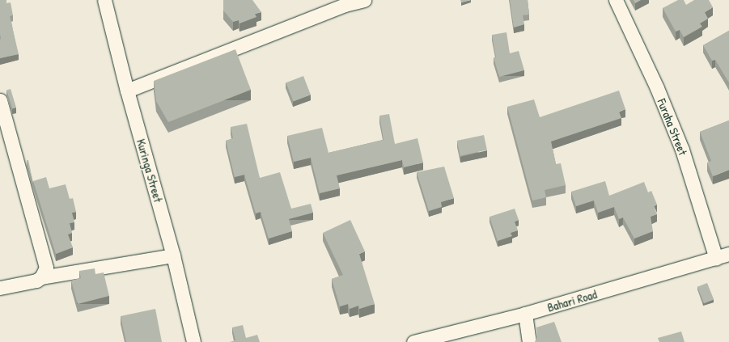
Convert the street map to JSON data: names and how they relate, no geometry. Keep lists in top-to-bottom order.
{
  "streets": {
    "street": ["Furaha Street", "Kuringa Street", "Bahari Road"]
  },
  "crossings": [
    ["Furaha Street", "Bahari Road"]
  ]
}
